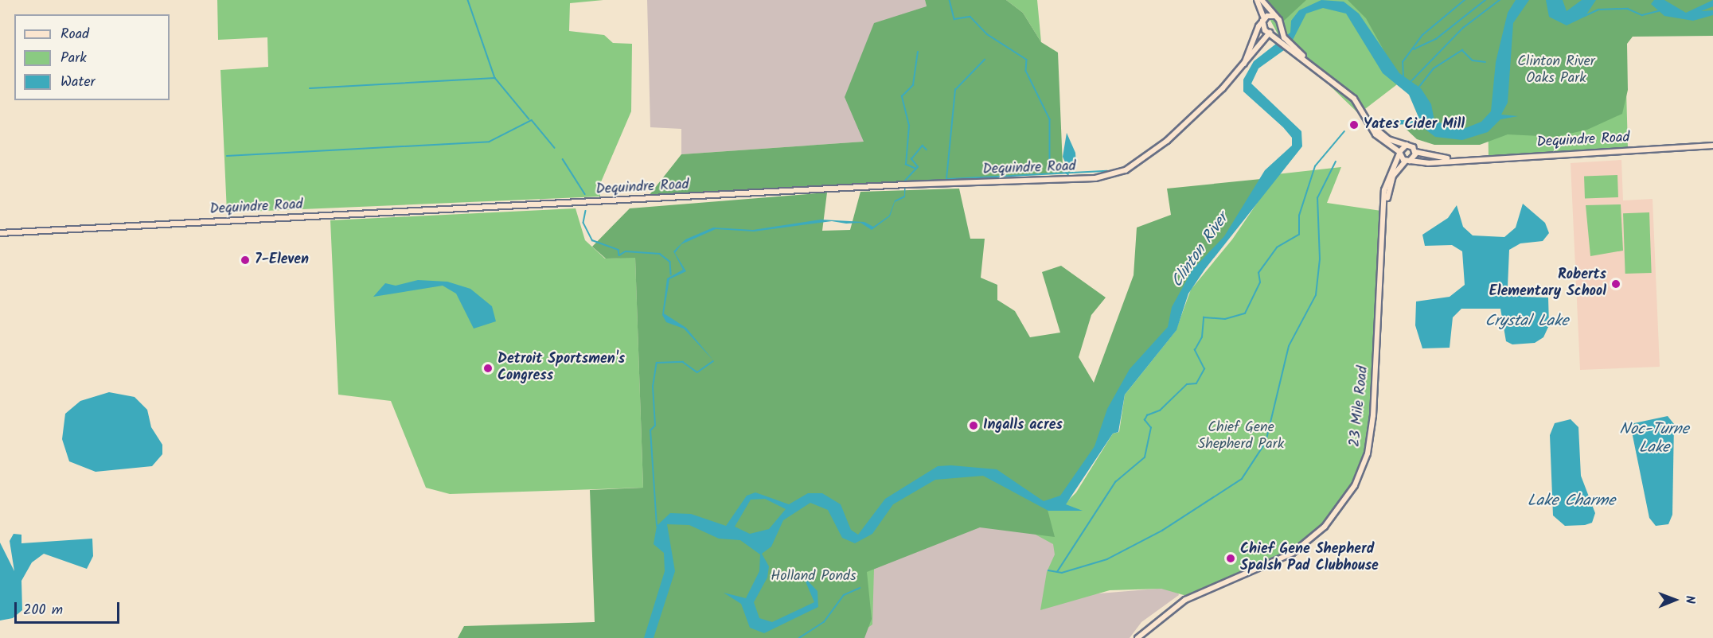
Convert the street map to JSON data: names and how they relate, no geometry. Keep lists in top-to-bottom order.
{
  "streets": {
    "main road": ["Dequindre Road", "23 Mile Road"]
  },
  "crossings": [
    ["Dequindre Road", "23 Mile Road"]
  ],
  "water": [
    "Clinton River",
    "Crystal Lake",
    "Noc-Turne Lake",
    "Lake Charme"
  ],
  "parks": ["Clinton River Oaks Park", "Chief Gene Shepherd Park", "Holland Ponds"],
  "places": [
    "Yates Cider Mill",
    "7-Eleven",
    "Roberts Elementary School",
    "Detroit Sportsmen's Congress",
    "Ingalls acres",
    "Chief Gene Shepherd Spalsh Pad Clubhouse"
  ],
  "legend": ["Road", "Park", "Water"],
  "scale_bar": "200 m",
  "north": "right"
}
